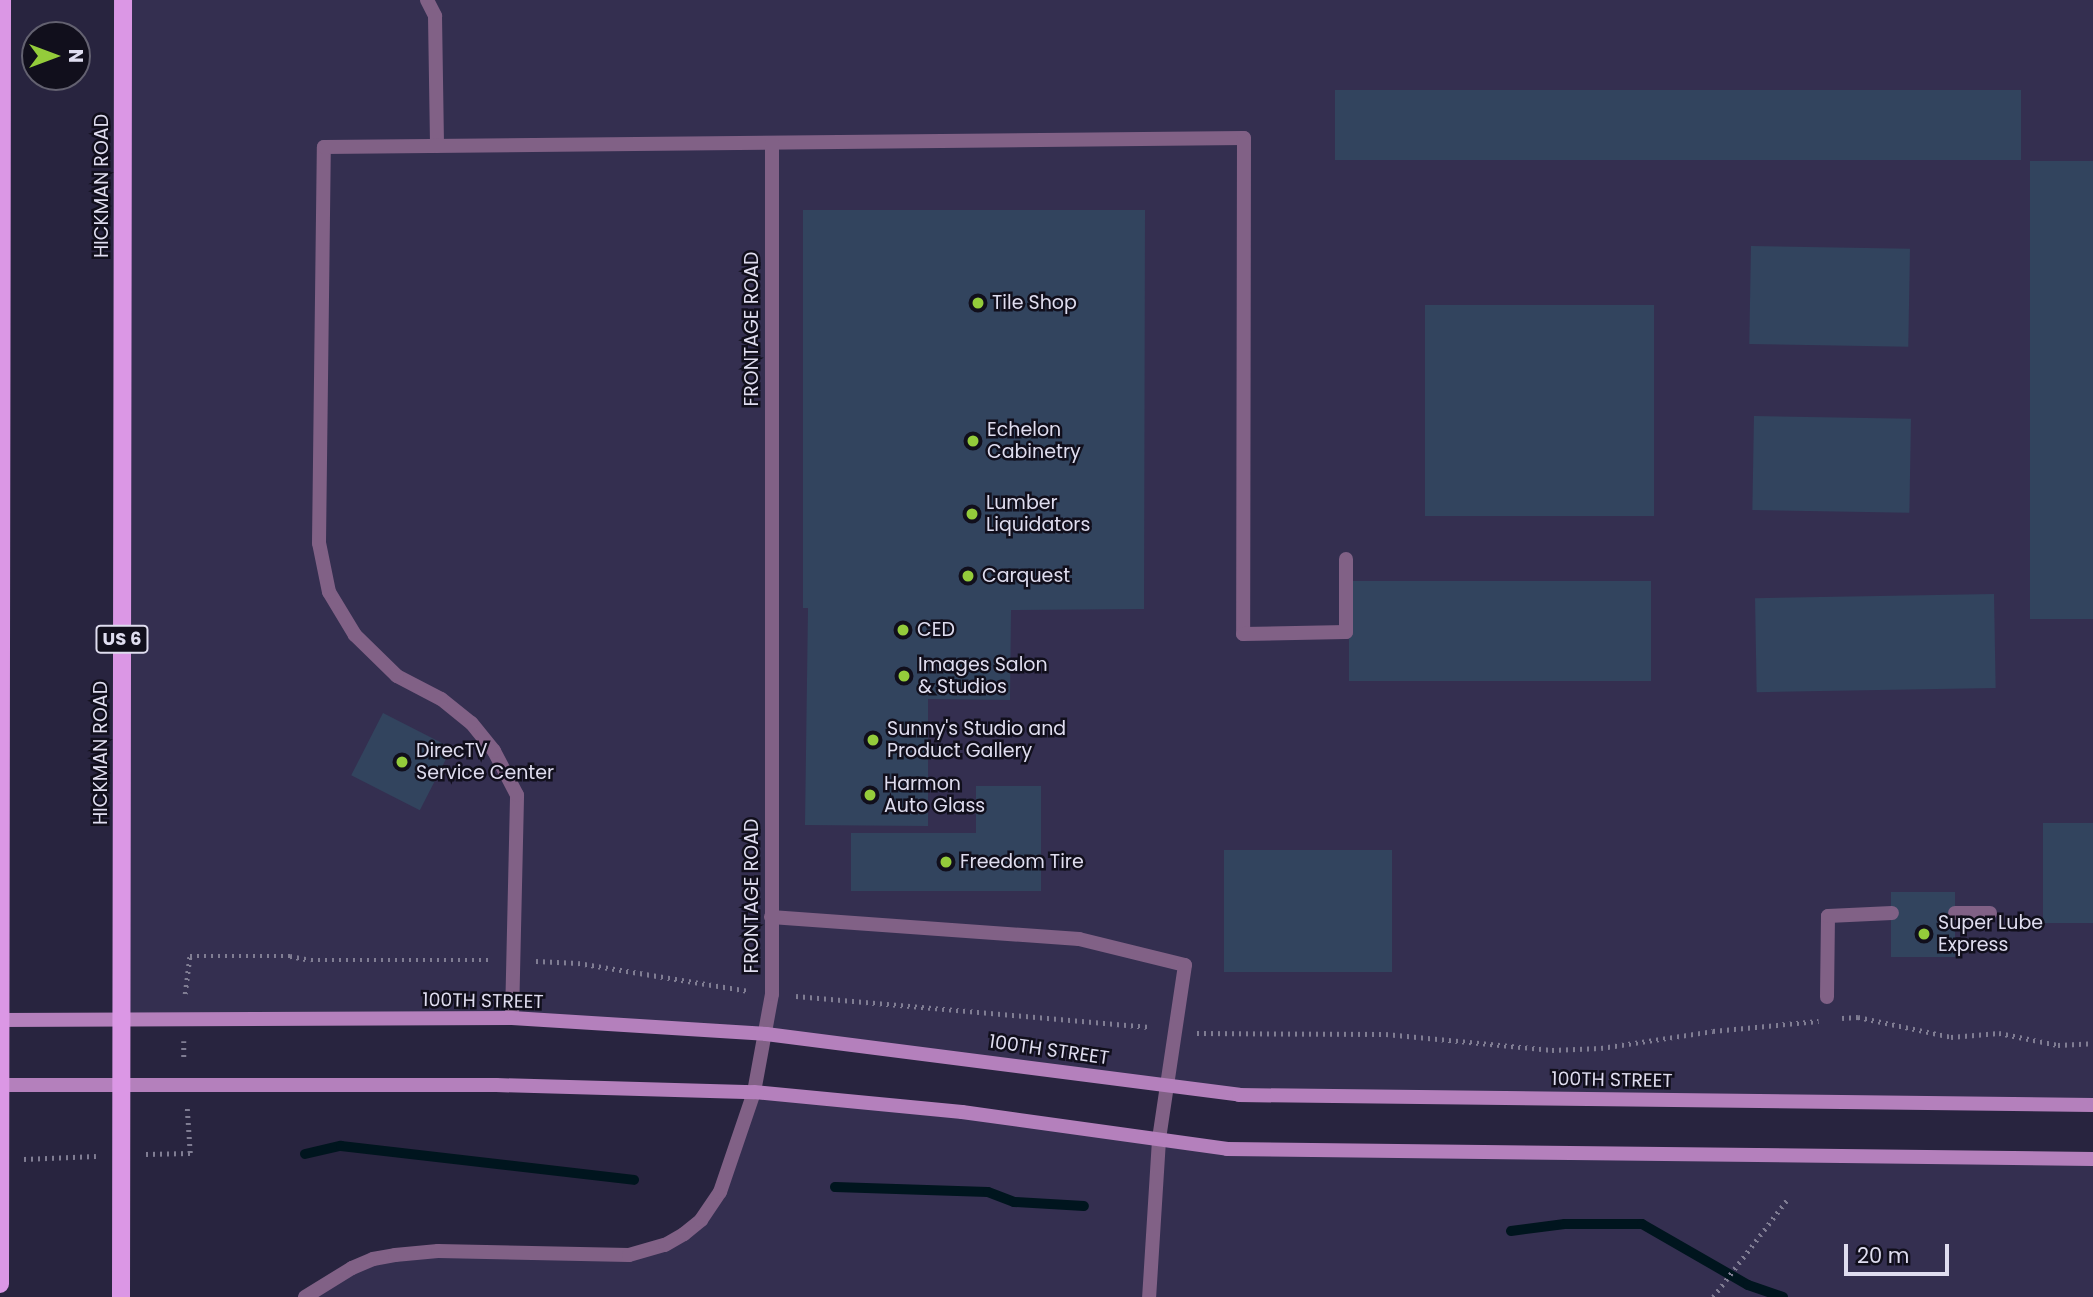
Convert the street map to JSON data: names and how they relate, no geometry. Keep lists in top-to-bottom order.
{
  "streets": {
    "main road": ["HICKMAN ROAD", "US 6", "100TH STREET"],
    "lane": ["FRONTAGE ROAD"]
  },
  "crossings": [
    ["HICKMAN ROAD", "100TH STREET"],
    ["FRONTAGE ROAD", "100TH STREET"]
  ],
  "places": [
    "Tile Shop",
    "Echelon Cabinetry",
    "Lumber Liquidators",
    "Carquest",
    "CED",
    "Images Salon & Studios",
    "Sunny's Studio and Product Gallery",
    "DirecTV Service Center",
    "Harmon Auto Glass",
    "Freedom Tire",
    "Super Lube Express"
  ],
  "scale_bar": "20 m",
  "north": "right"
}
